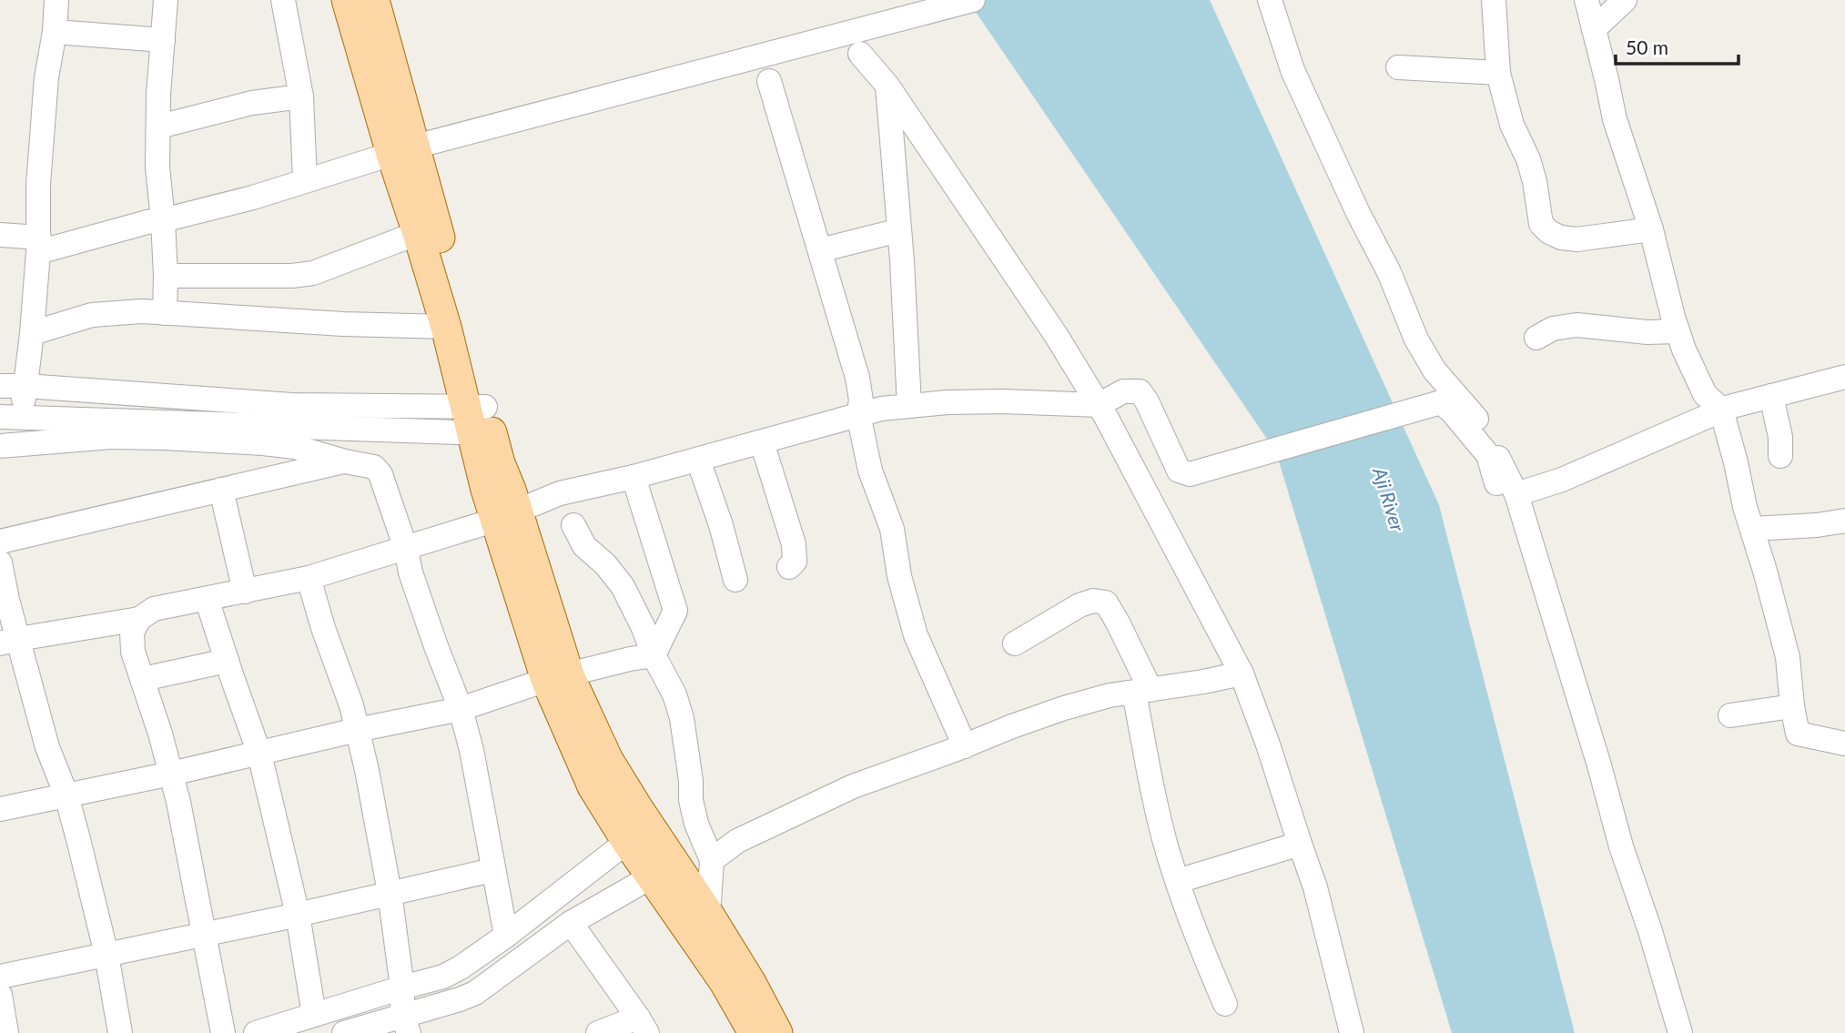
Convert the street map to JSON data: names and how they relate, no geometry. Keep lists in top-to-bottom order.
{
  "water": ["Aji River"],
  "scale_bar": "50 m"
}
